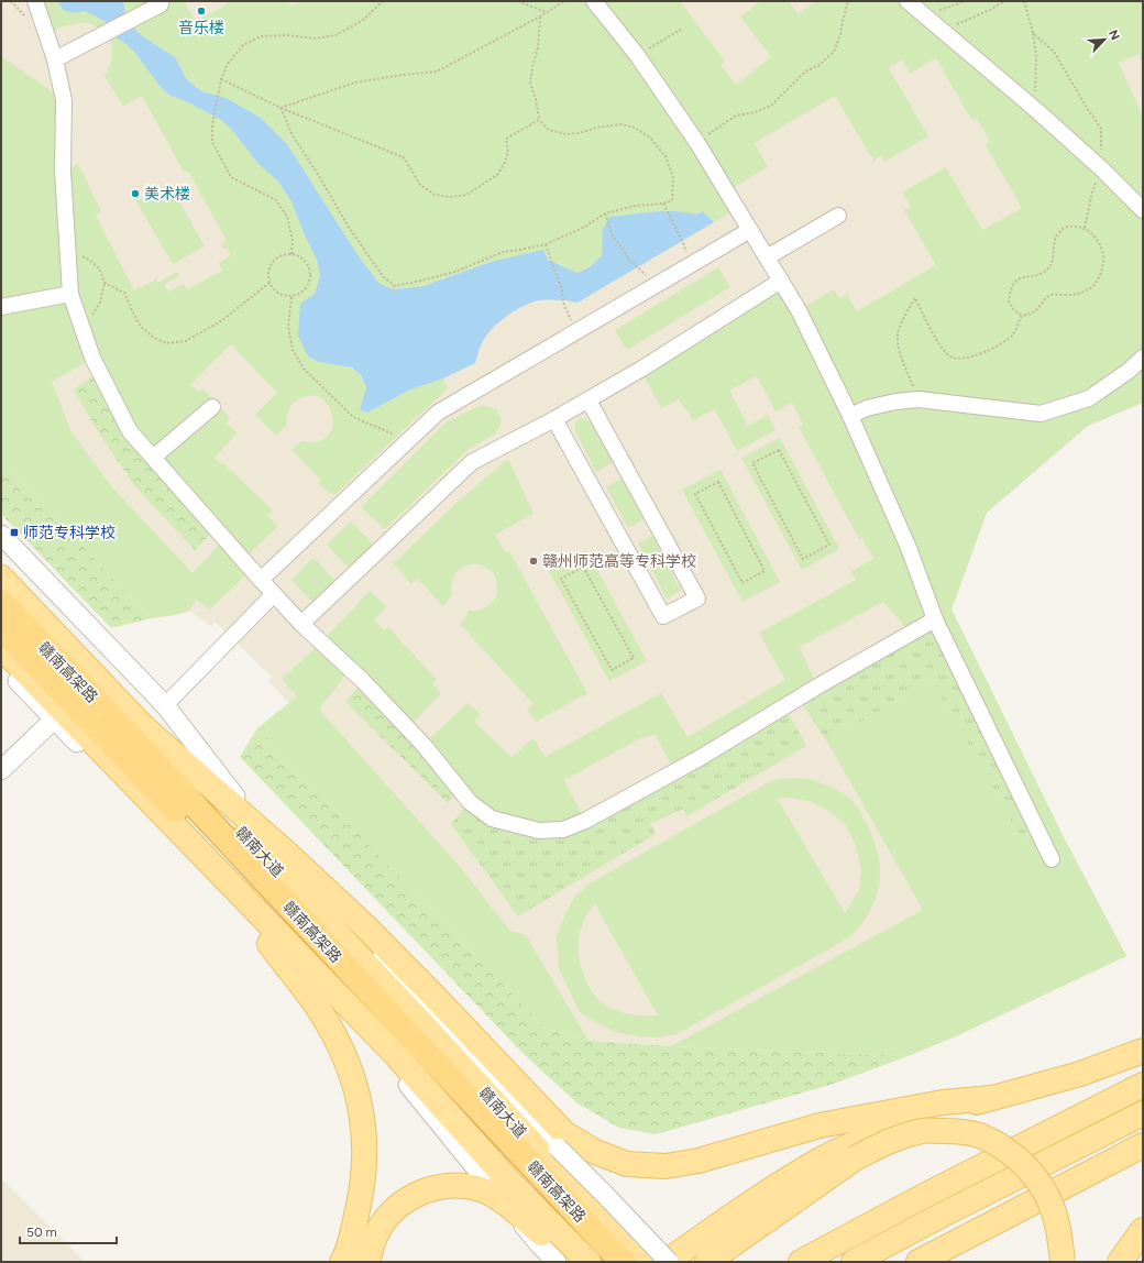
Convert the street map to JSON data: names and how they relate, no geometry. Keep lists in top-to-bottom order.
{
  "streets": {
    "highway": ["赣南高架路"],
    "main road": ["赣南大道"]
  },
  "places": {
    "other": ["音乐楼", "美术楼", "赣州师范高等专科学校"],
    "transit": ["师范专科学校"]
  },
  "scale_bar": "50 m",
  "north": "top right"
}
